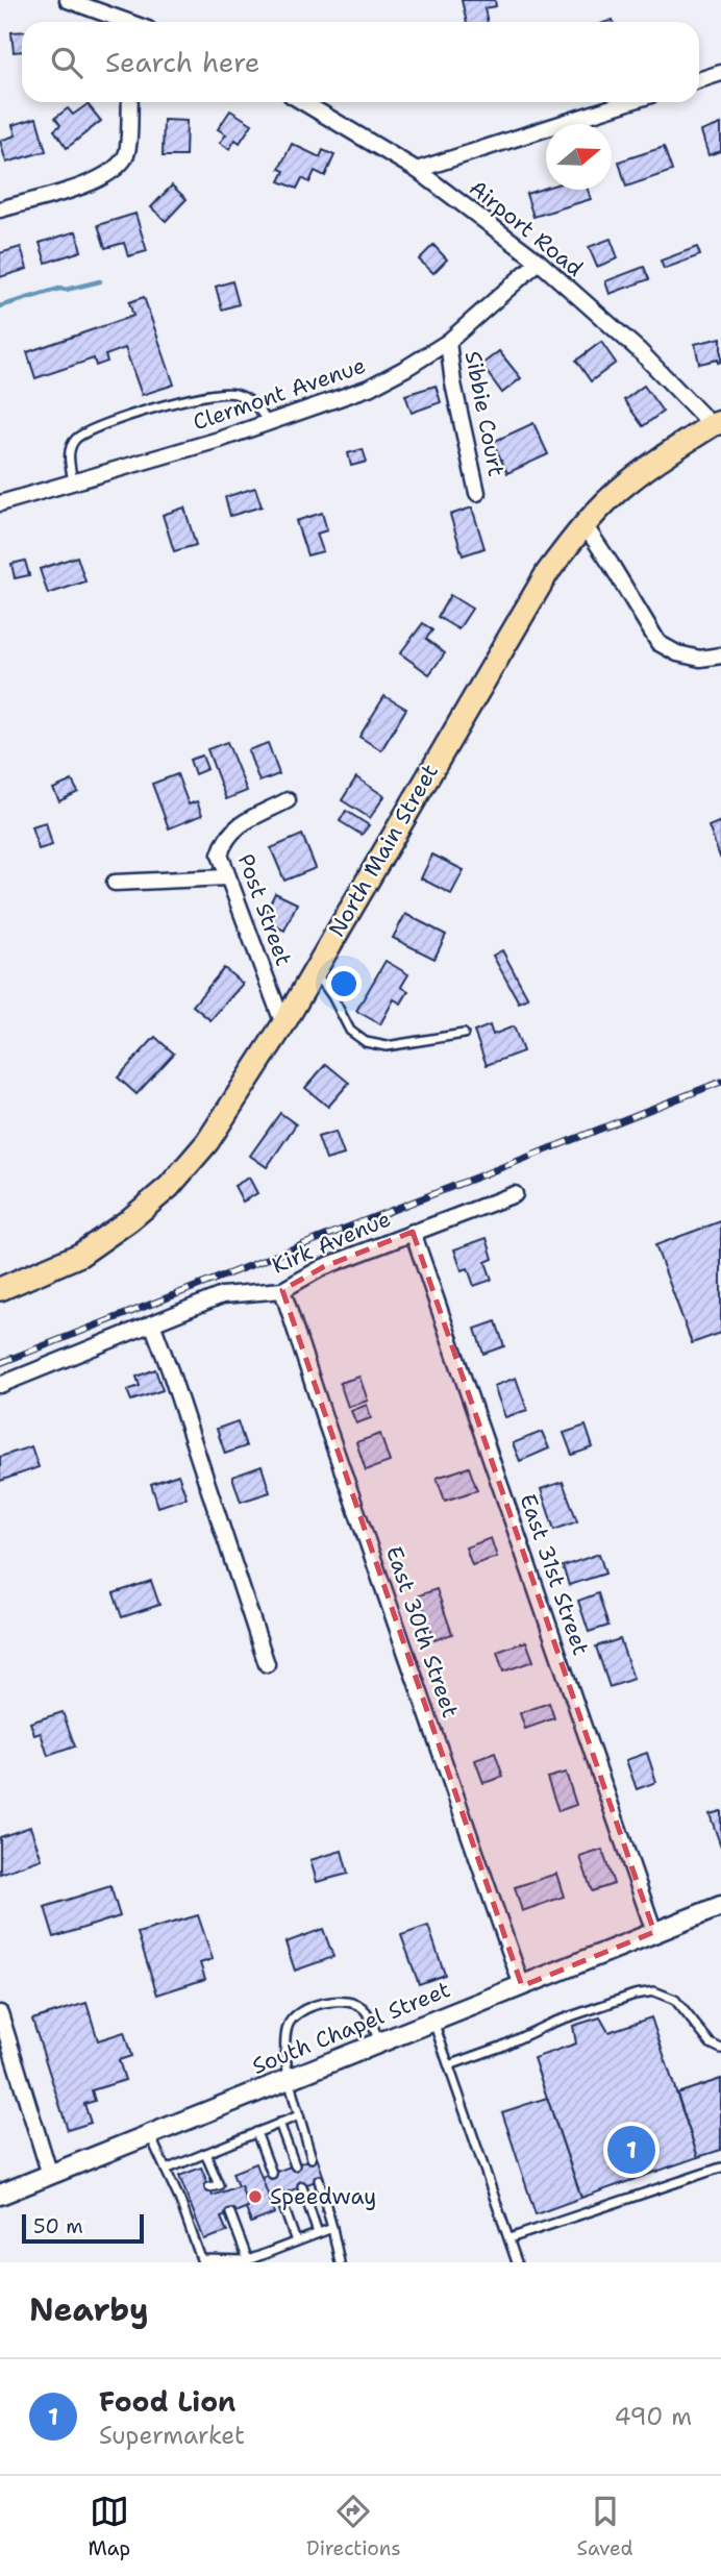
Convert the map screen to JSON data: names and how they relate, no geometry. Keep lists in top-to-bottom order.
{
  "streets": {
    "main road": ["North Main Street"],
    "street": [
      "Airport Road",
      "Clermont Avenue",
      "Sibbie Court",
      "Post Street",
      "Kirk Avenue",
      "East 31st Street",
      "East 30th Street",
      "South Chapel Street"
    ]
  },
  "crossings": [
    ["Airport Road", "Clermont Avenue"],
    ["Airport Road", "North Main Street"],
    ["Clermont Avenue", "Sibbie Court"],
    ["North Main Street", "Post Street"],
    ["Kirk Avenue", "East 31st Street"],
    ["Kirk Avenue", "East 30th Street"],
    ["East 31st Street", "South Chapel Street"],
    ["East 30th Street", "South Chapel Street"]
  ],
  "places": ["Speedway"],
  "scale_bar": "50 m",
  "north": "right",
  "page": {
    "search": "Search here",
    "pins": "1",
    "scale": "50 m",
    "heading": "Nearby",
    "list": [
      {
        "mark": "1",
        "name": "Food Lion",
        "note": "Supermarket",
        "value": "490 m"
      }
    ],
    "nav": ["Map", "Directions", "Saved"]
  }
}
